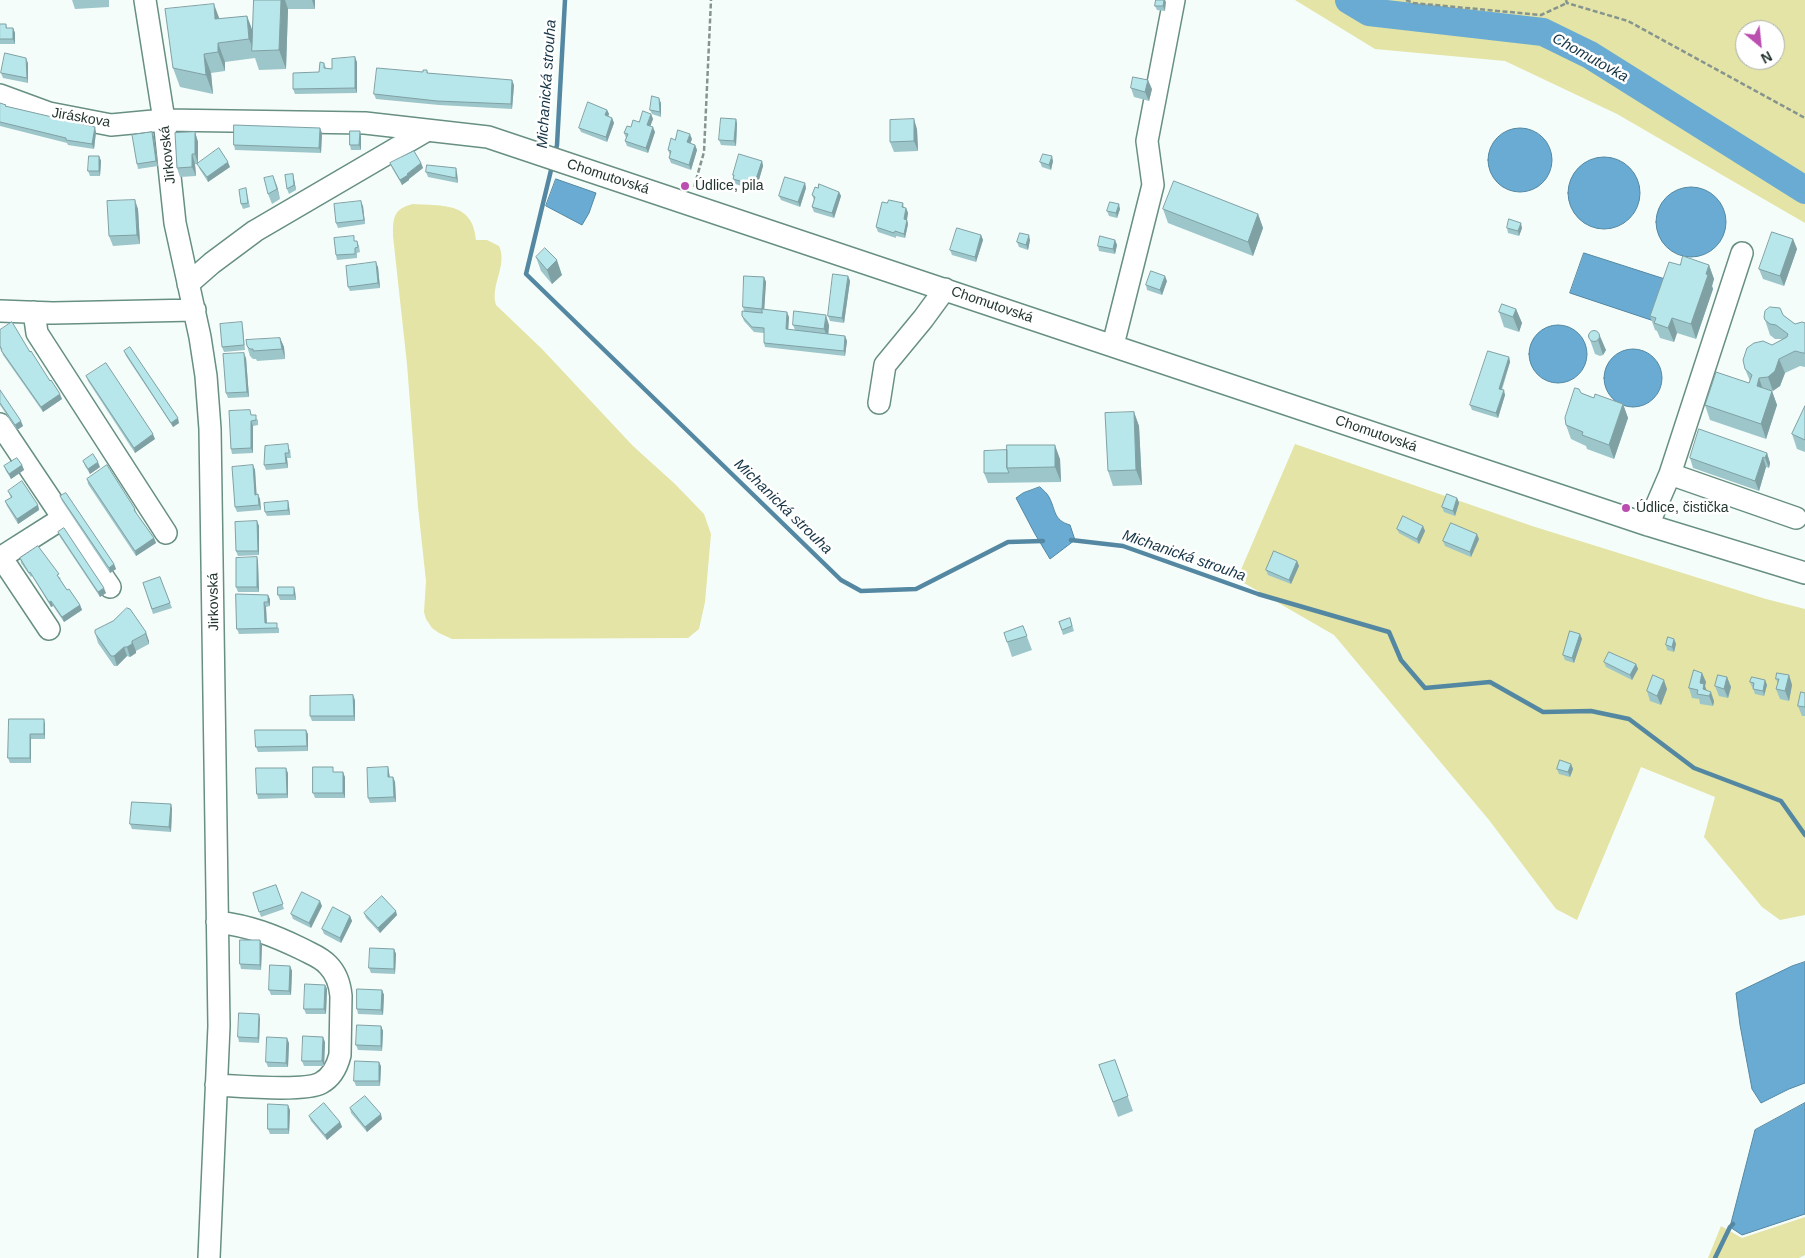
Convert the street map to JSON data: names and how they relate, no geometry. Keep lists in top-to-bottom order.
{
  "streets": {
    "street": ["Jiráskova", "Jirkovská", "Chomutovská"]
  },
  "crossings": [
    ["Jiráskova", "Jirkovská"],
    ["Jiráskova", "Chomutovská"],
    ["Jirkovská", "Chomutovská"]
  ],
  "water": ["Chomutovka", "Michanická strouha"],
  "places": ["Údlice, pila", "Údlice, čistička"],
  "north": "bottom right"
}
